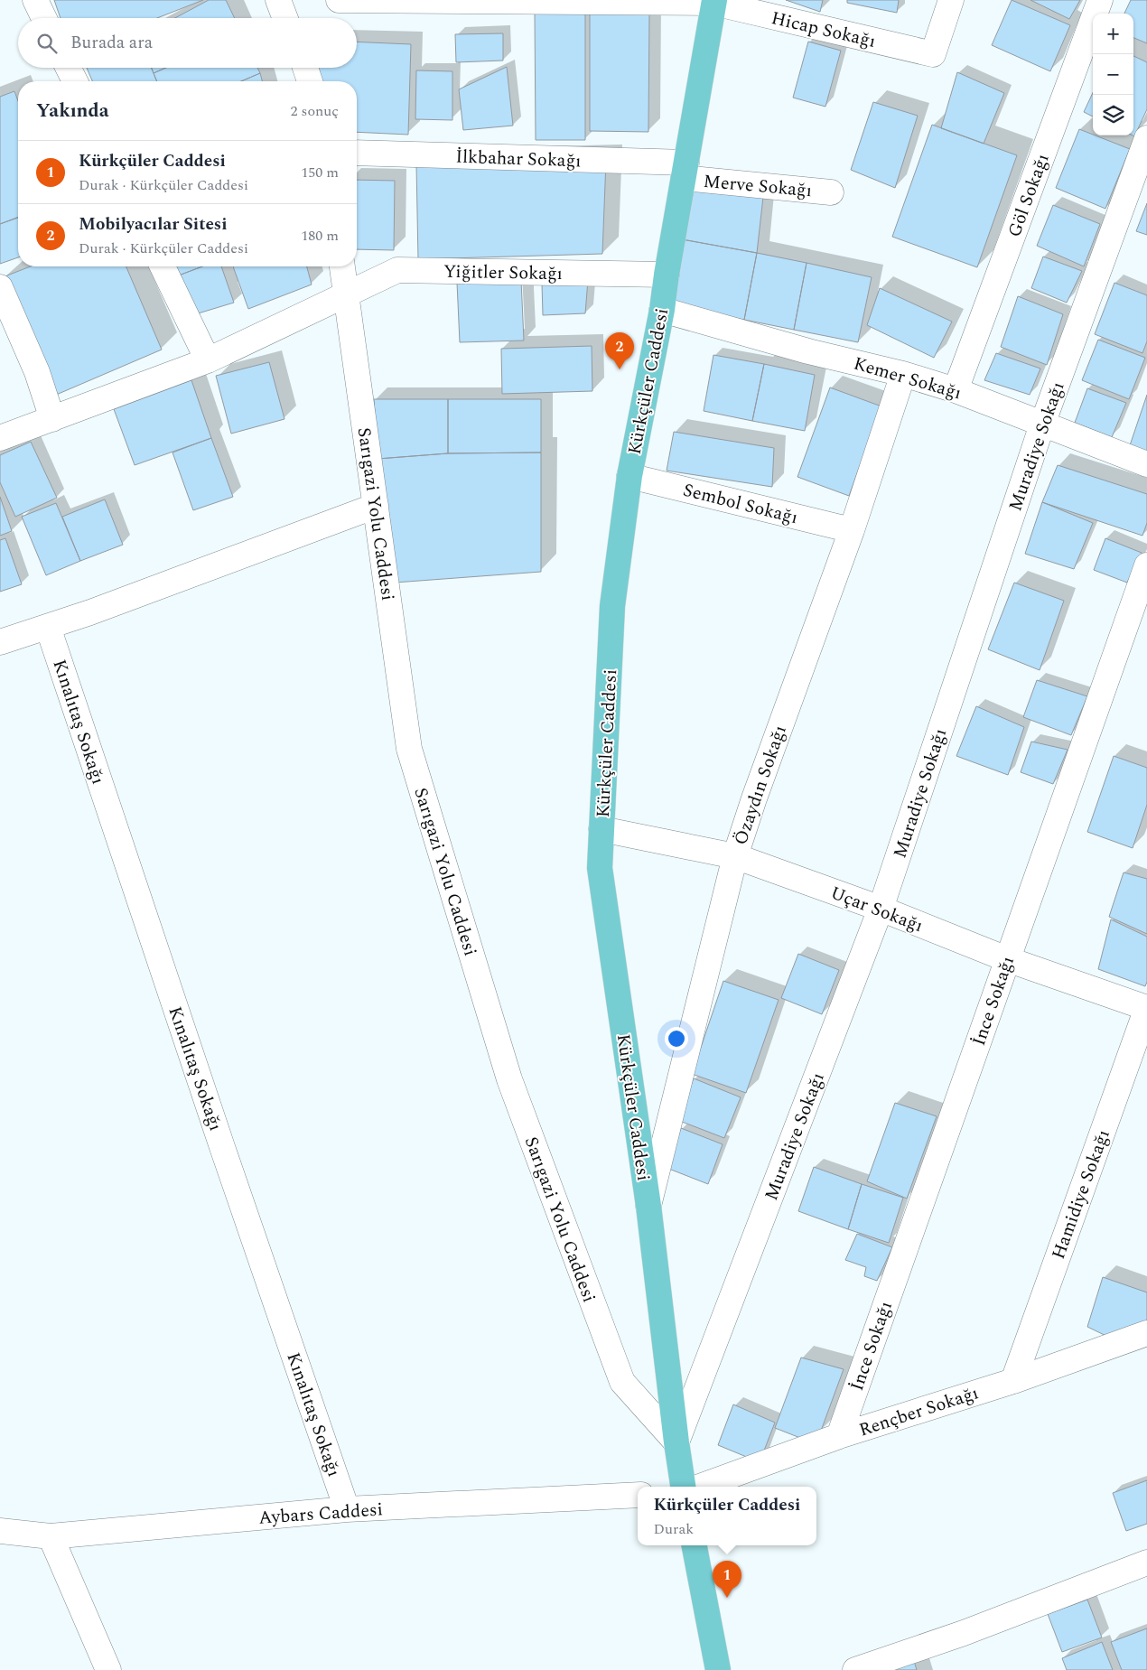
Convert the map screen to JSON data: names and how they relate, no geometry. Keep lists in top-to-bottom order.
{
  "streets": {
    "main road": ["Kürkçüler Caddesi"],
    "street": [
      "Hicap Sokağı",
      "İlkbahar Sokağı",
      "Merve Sokağı",
      "Göl Sokağı",
      "Yiğitler Sokağı",
      "Kemer Sokağı",
      "Muradiye Sokağı",
      "Sembol Sokağı",
      "Sarıgazi Yolu Caddesi",
      "Kınalıtaş Sokağı",
      "Özaydın Sokağı",
      "Uçar Sokağı",
      "İnce Sokağı",
      "Hamidiye Sokağı",
      "Rençber Sokağı",
      "Aybars Caddesi"
    ]
  },
  "crossings": [
    ["Hicap Sokağı", "Kürkçüler Caddesi"],
    ["İlkbahar Sokağı", "Merve Sokağı"],
    ["İlkbahar Sokağı", "Kürkçüler Caddesi"],
    ["Merve Sokağı", "Kürkçüler Caddesi"],
    ["Göl Sokağı", "Kemer Sokağı"],
    ["Yiğitler Sokağı", "Kürkçüler Caddesi"],
    ["Yiğitler Sokağı", "Sarıgazi Yolu Caddesi"],
    ["Kemer Sokağı", "Kürkçüler Caddesi"],
    ["Kemer Sokağı", "Muradiye Sokağı"],
    ["Kemer Sokağı", "Özaydın Sokağı"],
    ["Kürkçüler Caddesi", "Muradiye Sokağı"],
    ["Kürkçüler Caddesi", "Sembol Sokağı"],
    ["Kürkçüler Caddesi", "Sarıgazi Yolu Caddesi"],
    ["Kürkçüler Caddesi", "Özaydın Sokağı"],
    ["Kürkçüler Caddesi", "Uçar Sokağı"],
    ["Muradiye Sokağı", "Sarıgazi Yolu Caddesi"],
    ["Muradiye Sokağı", "Uçar Sokağı"],
    ["Sembol Sokağı", "Özaydın Sokağı"],
    ["Kınalıtaş Sokağı", "Aybars Caddesi"],
    ["Özaydın Sokağı", "Uçar Sokağı"],
    ["Uçar Sokağı", "İnce Sokağı"],
    ["Uçar Sokağı", "Hamidiye Sokağı"],
    ["İnce Sokağı", "Rençber Sokağı"],
    ["Hamidiye Sokağı", "Rençber Sokağı"]
  ],
  "page": {
    "map_buttons": ["+", "−"],
    "search": "Burada ara",
    "heading": ["Yakında", "2 sonuç"],
    "list": [
      {
        "mark": "1",
        "name": "Kürkçüler Caddesi",
        "note": "Durak · Kürkçüler Caddesi",
        "value": "150 m"
      },
      {
        "mark": "2",
        "name": "Mobilyacılar Sitesi",
        "note": "Durak · Kürkçüler Caddesi",
        "value": "180 m"
      }
    ],
    "pins": ["2", "1"],
    "popup": ["Kürkçüler Caddesi", "Durak"]
  }
}
